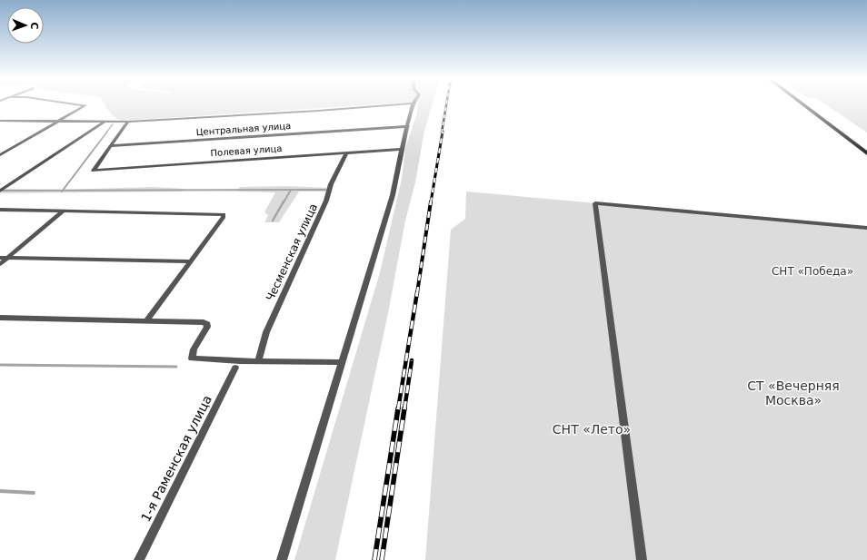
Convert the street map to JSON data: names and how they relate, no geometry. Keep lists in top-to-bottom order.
{
  "streets": {
    "street": [
      "Центральная улица",
      "Полевая улица",
      "Чесменская улица",
      "1-я Раменская улица"
    ]
  },
  "crossings": [
    ["Центральная улица", "Полевая улица"],
    ["Полевая улица", "Чесменская улица"]
  ],
  "parks": ["СНТ «Победа»", "СТ «Вечерняя Москва»", "СНТ «Лето»"],
  "north": "right"
}
